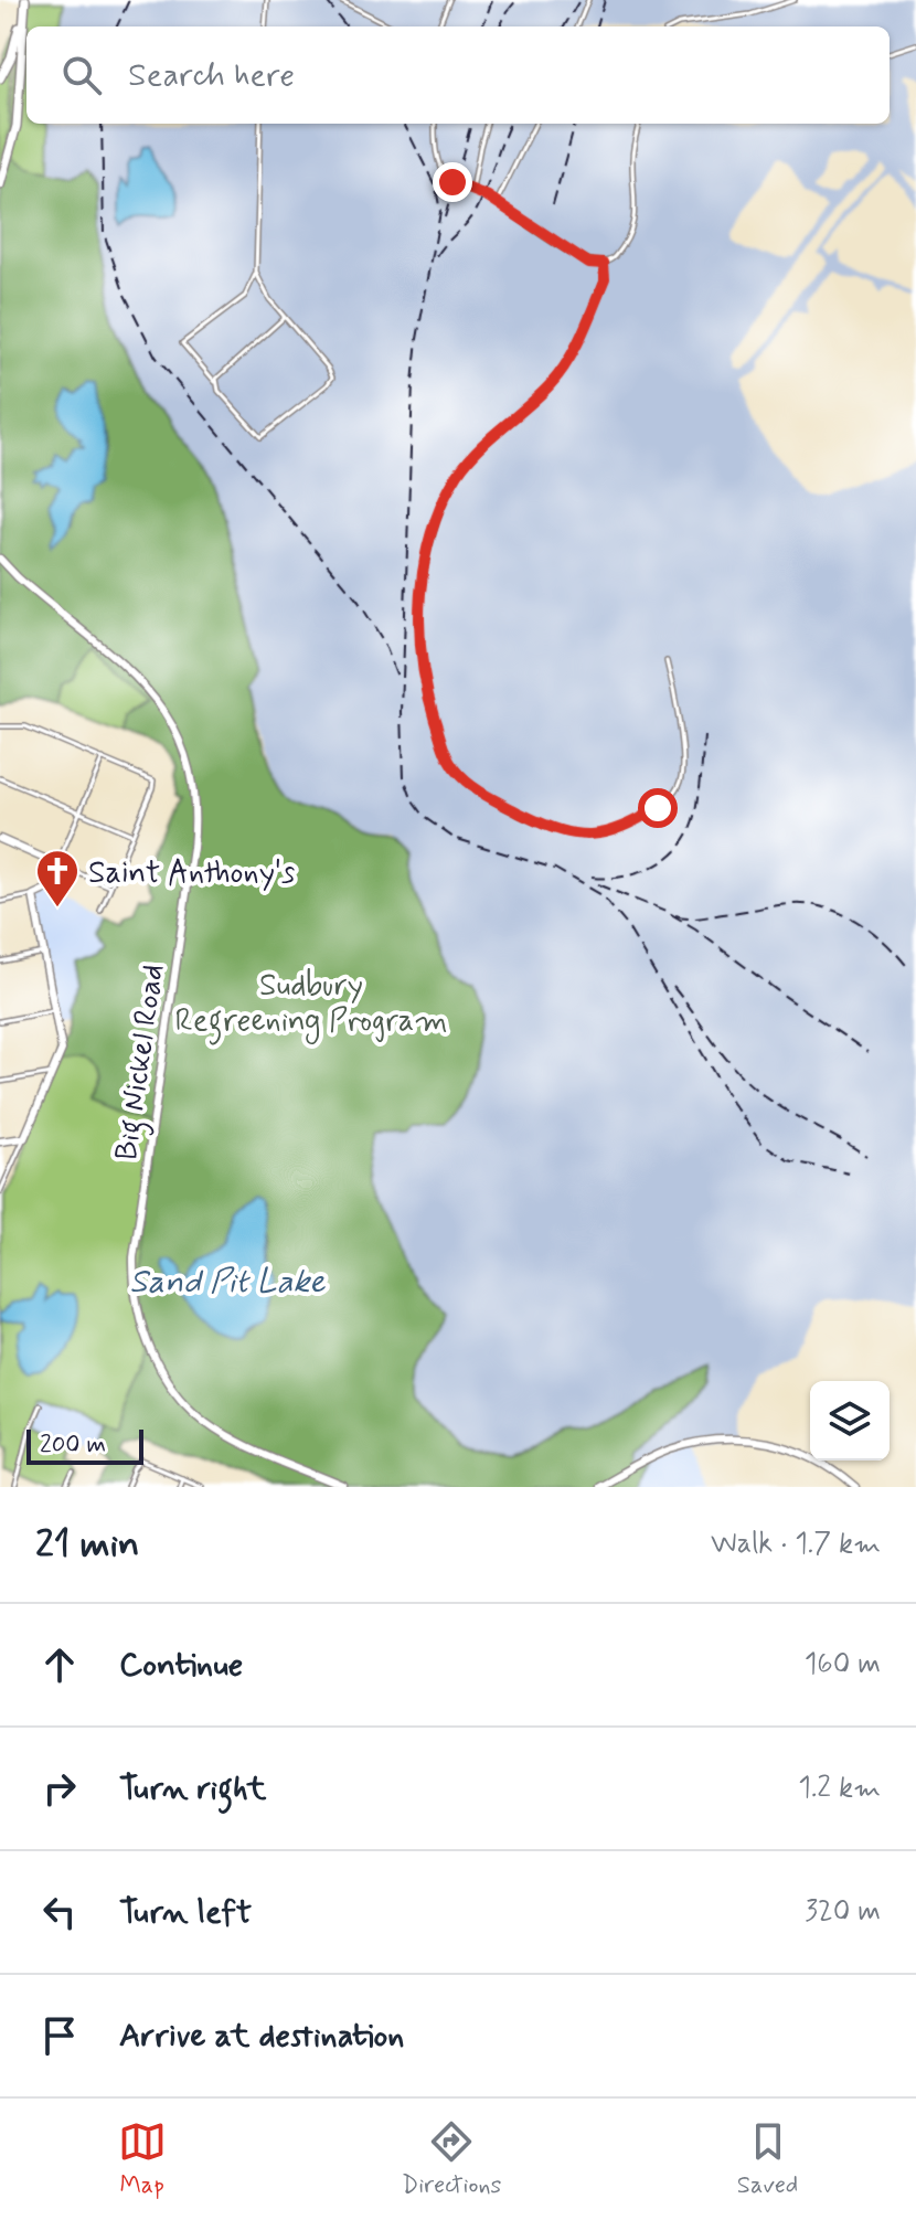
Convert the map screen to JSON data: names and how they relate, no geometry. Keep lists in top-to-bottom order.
{
  "streets": {
    "main road": ["Big Nickel Road"]
  },
  "water": ["Sand Pit Lake"],
  "parks": ["Sudbury Regreening Program"],
  "places": {
    "church": ["Saint Anthony's"]
  },
  "scale_bar": "200 m",
  "page": {
    "search": "Search here",
    "scale": "200 m",
    "heading": ["21 min", "Walk · 1.7 km"],
    "list": [
      ["Continue", "160 m"],
      ["Turn right", "1.2 km"],
      ["Turn left", "320 m"],
      "Arrive at destination"
    ],
    "nav": ["Map", "Directions", "Saved"]
  }
}
